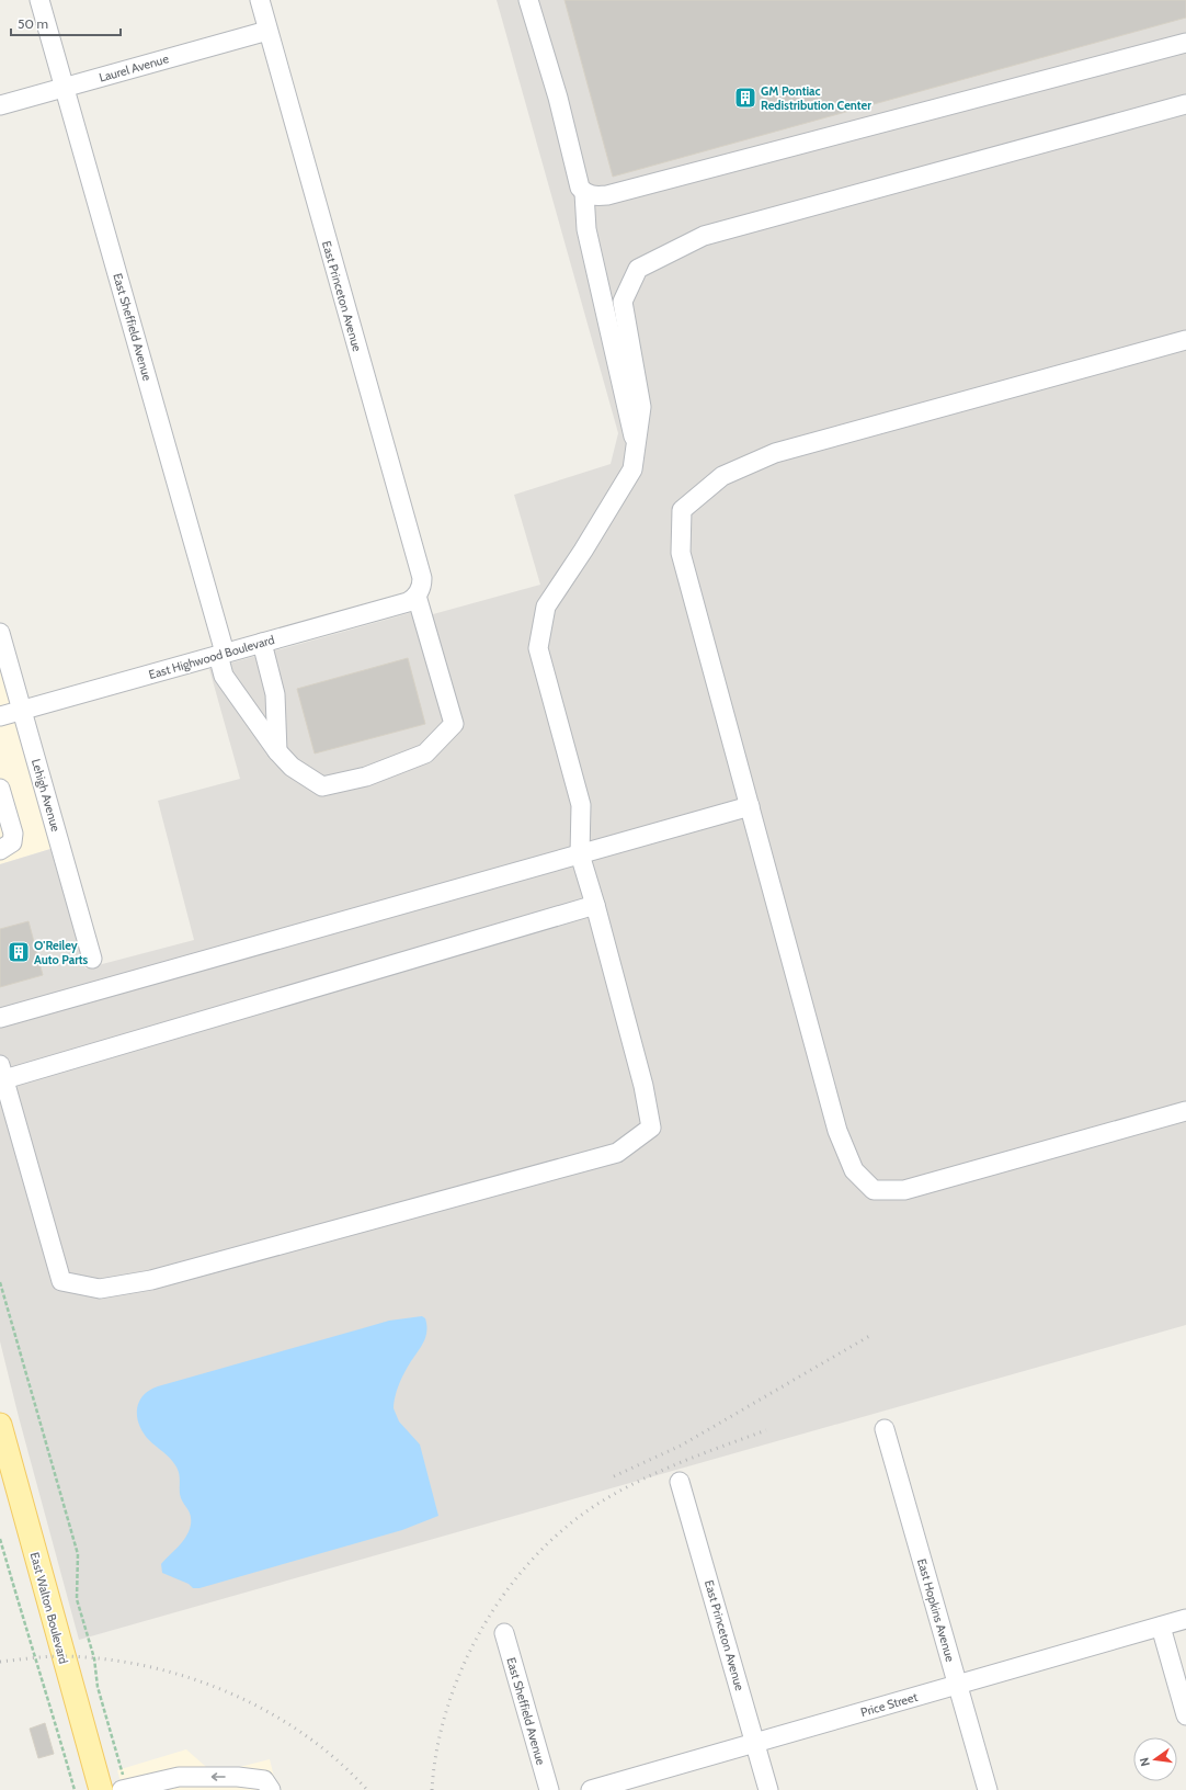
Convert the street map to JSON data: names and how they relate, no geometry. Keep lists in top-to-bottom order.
{
  "streets": {
    "main road": ["East Walton Boulevard"],
    "street": [
      "Laurel Avenue",
      "East Princeton Avenue",
      "East Sheffield Avenue",
      "East Highwood Boulevard",
      "Lehigh Avenue",
      "East Hopkins Avenue",
      "Price Street"
    ]
  },
  "crossings": [
    ["Laurel Avenue", "East Princeton Avenue"],
    ["Laurel Avenue", "East Sheffield Avenue"],
    ["East Princeton Avenue", "East Sheffield Avenue"],
    ["East Princeton Avenue", "East Highwood Boulevard"],
    ["East Princeton Avenue", "Price Street"],
    ["East Sheffield Avenue", "East Highwood Boulevard"],
    ["East Highwood Boulevard", "Lehigh Avenue"],
    ["East Hopkins Avenue", "Price Street"]
  ],
  "places": {
    "building": ["GM Pontiac Redistribution Center", "O'Reiley Auto Parts"]
  },
  "scale_bar": "50 m",
  "north": "left"
}
